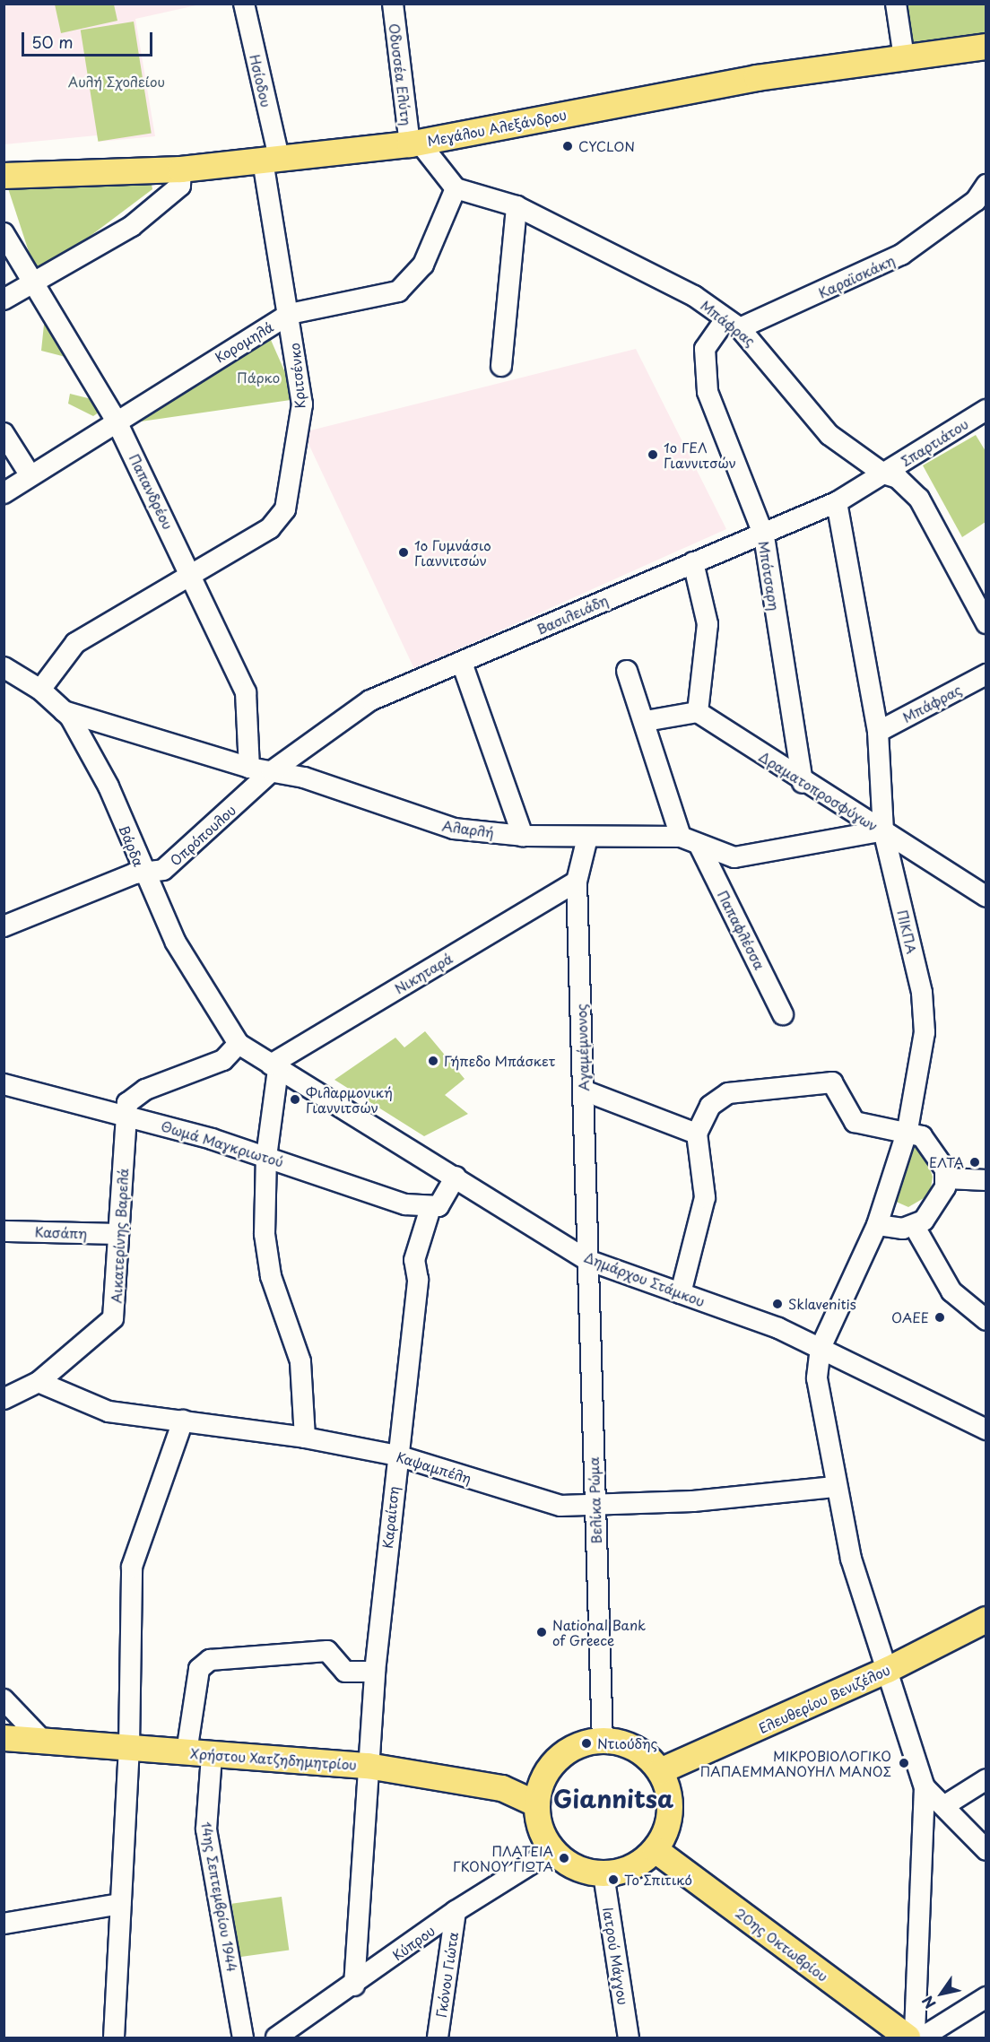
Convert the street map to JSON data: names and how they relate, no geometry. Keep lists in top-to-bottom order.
{
  "streets": {
    "main road": [
      "Μεγάλου Αλεξάνδρου",
      "Ελευθερίου Βενιζέλου",
      "Χρήστου Χατζηδημητρίου",
      "20ης Οκτωβρίου"
    ],
    "street": [
      "Οδυσσέα Ελύτη",
      "Ησίοδου",
      "Καραϊσκάκη",
      "Μπάφρας",
      "Κορομηλά",
      "Κριτσένκο",
      "Σπαρτιάτου",
      "Παπανδρέου",
      "Μπότσαρη",
      "Βασιλειάδη",
      "Δραματοπροσφύγων",
      "Αλαρλή",
      "Οπρόπουλου",
      "Βάρδα",
      "Παπαφλέσσα",
      "ΠΙΚΠΑ",
      "Νικηταρά",
      "Αγαμέμνονος",
      "Θωμά Μαγκριωτού",
      "Κασάπη",
      "Αικατερίνης Βαρελά",
      "Δημάρχου Στάμκου",
      "Καψαμπέλη",
      "Βελίκα Ρώμα",
      "Καραίτση",
      "14ης Σεπτεμβρίου 1944",
      "Κύπρου",
      "Ιατρού Μάγγου",
      "Γκόνου Γιώτα"
    ]
  },
  "crossings": [
    ["Οδυσσέα Ελύτη", "Μεγάλου Αλεξάνδρου"],
    ["Ησίοδου", "Μεγάλου Αλεξάνδρου"],
    ["Ησίοδου", "Κριτσένκο"],
    ["Μεγάλου Αλεξάνδρου", "Κριτσένκο"],
    ["Καραϊσκάκη", "Μπάφρας"],
    ["Καραϊσκάκη", "Μπότσαρη"],
    ["Μπάφρας", "Κορομηλά"],
    ["Μπάφρας", "Σπαρτιάτου"],
    ["Μπάφρας", "Μπότσαρη"],
    ["Μπάφρας", "Βασιλειάδη"],
    ["Μπάφρας", "ΠΙΚΠΑ"],
    ["Κορομηλά", "Κριτσένκο"],
    ["Κορομηλά", "Παπανδρέου"],
    ["Κριτσένκο", "Παπανδρέου"],
    ["Κριτσένκο", "Βάρδα"],
    ["Σπαρτιάτου", "Βασιλειάδη"],
    ["Παπανδρέου", "Αλαρλή"],
    ["Μπότσαρη", "Βασιλειάδη"],
    ["Μπότσαρη", "Δραματοπροσφύγων"],
    ["Βασιλειάδη", "Αλαρλή"],
    ["Βασιλειάδη", "Οπρόπουλου"],
    ["Βασιλειάδη", "ΠΙΚΠΑ"],
    ["Δραματοπροσφύγων", "Αλαρλή"],
    ["Δραματοπροσφύγων", "ΠΙΚΠΑ"],
    ["Αλαρλή", "Οπρόπουλου"],
    ["Αλαρλή", "Βάρδα"],
    ["Αλαρλή", "Παπαφλέσσα"],
    ["Αλαρλή", "ΠΙΚΠΑ"],
    ["Αλαρλή", "Αγαμέμνονος"],
    ["Οπρόπουλου", "Βάρδα"],
    ["Βάρδα", "Δημάρχου Στάμκου"],
    ["ΠΙΚΠΑ", "Δημάρχου Στάμκου"],
    ["Νικηταρά", "Αγαμέμνονος"],
    ["Νικηταρά", "Δημάρχου Στάμκου"],
    ["Αγαμέμνονος", "Δημάρχου Στάμκου"],
    ["Αγαμέμνονος", "Βελίκα Ρώμα"],
    ["Θωμά Μαγκριωτού", "Αικατερίνης Βαρελά"],
    ["Θωμά Μαγκριωτού", "Καραίτση"],
    ["Κασάπη", "Αικατερίνης Βαρελά"],
    ["Αικατερίνης Βαρελά", "Καψαμπέλη"],
    ["Δημάρχου Στάμκου", "Βελίκα Ρώμα"],
    ["Δημάρχου Στάμκου", "Καραίτση"],
    ["Καψαμπέλη", "Βελίκα Ρώμα"],
    ["Καψαμπέλη", "Καραίτση"],
    ["Βελίκα Ρώμα", "Ελευθερίου Βενιζέλου"],
    ["Βελίκα Ρώμα", "Χρήστου Χατζηδημητρίου"],
    ["Βελίκα Ρώμα", "Κύπρου"],
    ["Βελίκα Ρώμα", "20ης Οκτωβρίου"],
    ["Βελίκα Ρώμα", "Ιατρού Μάγγου"],
    ["Καραίτση", "Χρήστου Χατζηδημητρίου"],
    ["Καραίτση", "Κύπρου"],
    ["Ελευθερίου Βενιζέλου", "Χρήστου Χατζηδημητρίου"],
    ["Ελευθερίου Βενιζέλου", "Κύπρου"],
    ["Ελευθερίου Βενιζέλου", "20ης Οκτωβρίου"],
    ["Ελευθερίου Βενιζέλου", "Ιατρού Μάγγου"],
    ["Χρήστου Χατζηδημητρίου", "14ης Σεπτεμβρίου 1944"],
    ["Χρήστου Χατζηδημητρίου", "Κύπρου"],
    ["Χρήστου Χατζηδημητρίου", "20ης Οκτωβρίου"],
    ["Χρήστου Χατζηδημητρίου", "Ιατρού Μάγγου"],
    ["Κύπρου", "20ης Οκτωβρίου"],
    ["Κύπρου", "Ιατρού Μάγγου"],
    ["Κύπρου", "Γκόνου Γιώτα"],
    ["20ης Οκτωβρίου", "Ιατρού Μάγγου"]
  ],
  "districts": ["Giannitsa"],
  "parks": ["Αυλή Σχολείου", "Πάρκο"],
  "places": [
    "CYCLON",
    "1o ΓΕΛ Γιαννιτσών",
    "1ο Γυμνάσιο Γιαννιτσών",
    "Γήπεδο Μπάσκετ",
    "Φιλαρμονική Γιαννιτσών",
    "ΕΛΤΑ",
    "Sklavenitis",
    "ΟΑΕΕ",
    "National Bank of Greece",
    "Ντιούδης",
    "ΜΙΚΡΟΒΙΟΛΟΓΙΚΟ ΠΑΠΑΕΜΜΑΝΟΥΗΛ ΜΑΝΟΣ",
    "ΠΛΑΤΕΙΑ ΓΚΟΝΟΥ ΓΙΩΤΑ",
    "Το Σπιτικό"
  ],
  "scale_bar": "50 m",
  "north": "bottom left"
}
